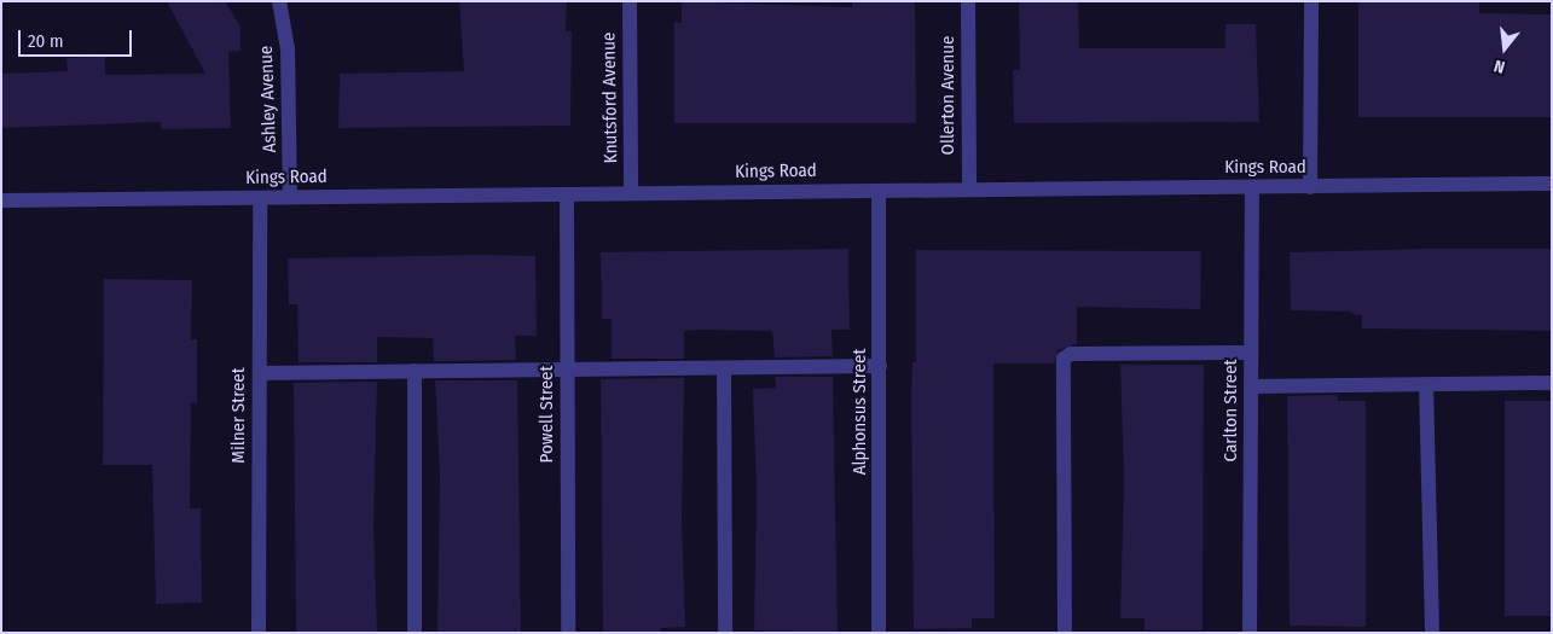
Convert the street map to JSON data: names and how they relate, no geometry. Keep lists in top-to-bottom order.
{
  "streets": {
    "street": [
      "Ollerton Avenue",
      "Knutsford Avenue",
      "Ashley Avenue",
      "Kings Road",
      "Carlton Street",
      "Alphonsus Street",
      "Powell Street",
      "Milner Street"
    ]
  },
  "crossings": [
    ["Ollerton Avenue", "Kings Road"],
    ["Knutsford Avenue", "Kings Road"],
    ["Ashley Avenue", "Kings Road"],
    ["Kings Road", "Carlton Street"],
    ["Kings Road", "Alphonsus Street"],
    ["Kings Road", "Powell Street"],
    ["Kings Road", "Milner Street"]
  ],
  "scale_bar": "20 m",
  "north": "bottom"
}
